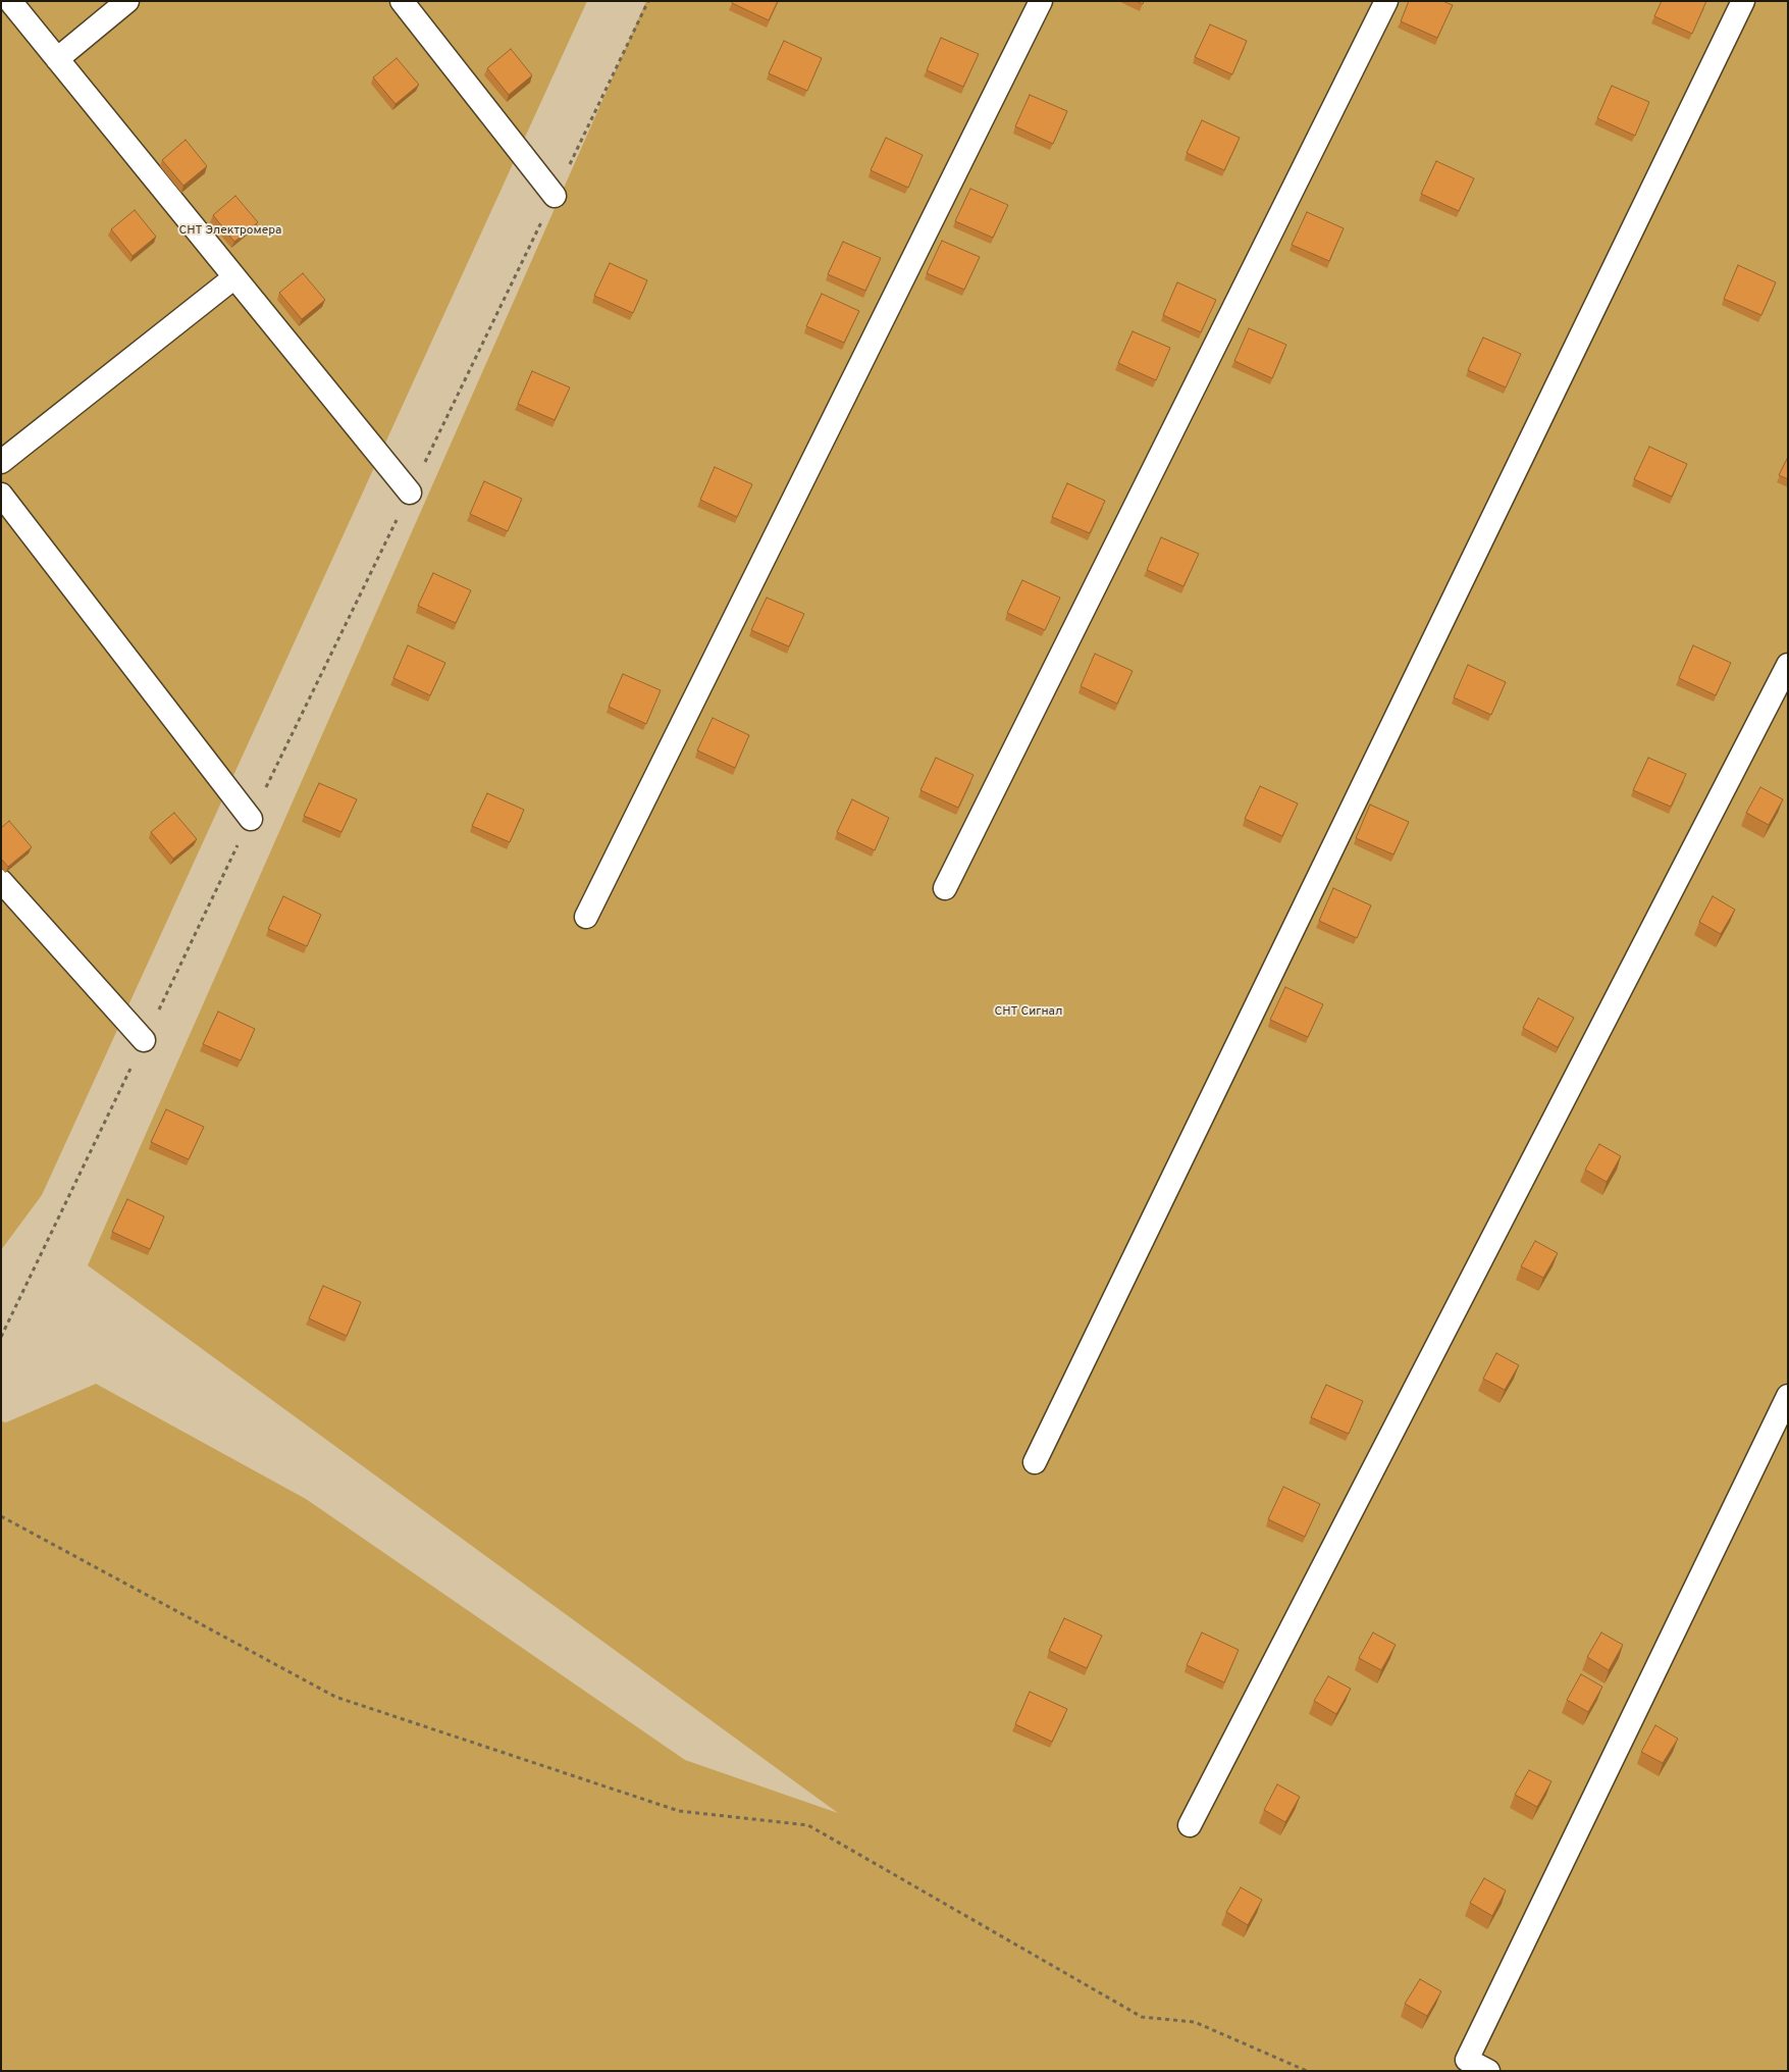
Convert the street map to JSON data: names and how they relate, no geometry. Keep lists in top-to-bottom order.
{
  "parks": ["СНТ Электромера", "СНТ Сигнал"]
}
